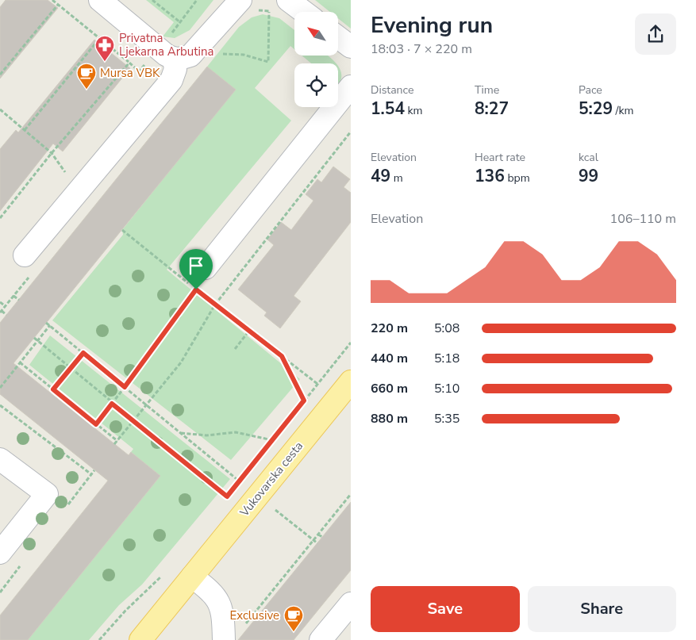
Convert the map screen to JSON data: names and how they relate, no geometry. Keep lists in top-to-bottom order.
{
  "streets": {
    "main road": ["Vukovarska cesta"]
  },
  "places": {
    "pharmacy": ["Privatna Ljekarna Arbutina"],
    "cafe": ["Mursa VBK", "Exclusive"]
  },
  "north": "top left",
  "page": {
    "heading": ["Evening run", "18:03 · 7 × 220 m"],
    "stats": [
      ["Distance", "1.54 km"],
      ["Time", "8:27"],
      ["Pace", "5:29 /km"],
      ["Elevation", "49 m"],
      ["Heart rate", "136 bpm"],
      ["kcal", "99"]
    ],
    "chart": ["Elevation", "106–110 m"],
    "list": [
      {
        "name": "220 m",
        "note": "5:08"
      },
      {
        "name": "440 m",
        "note": "5:18"
      },
      {
        "name": "660 m",
        "note": "5:10"
      },
      {
        "name": "880 m",
        "note": "5:35"
      }
    ],
    "buttons": ["Save", "Share"]
  }
}
